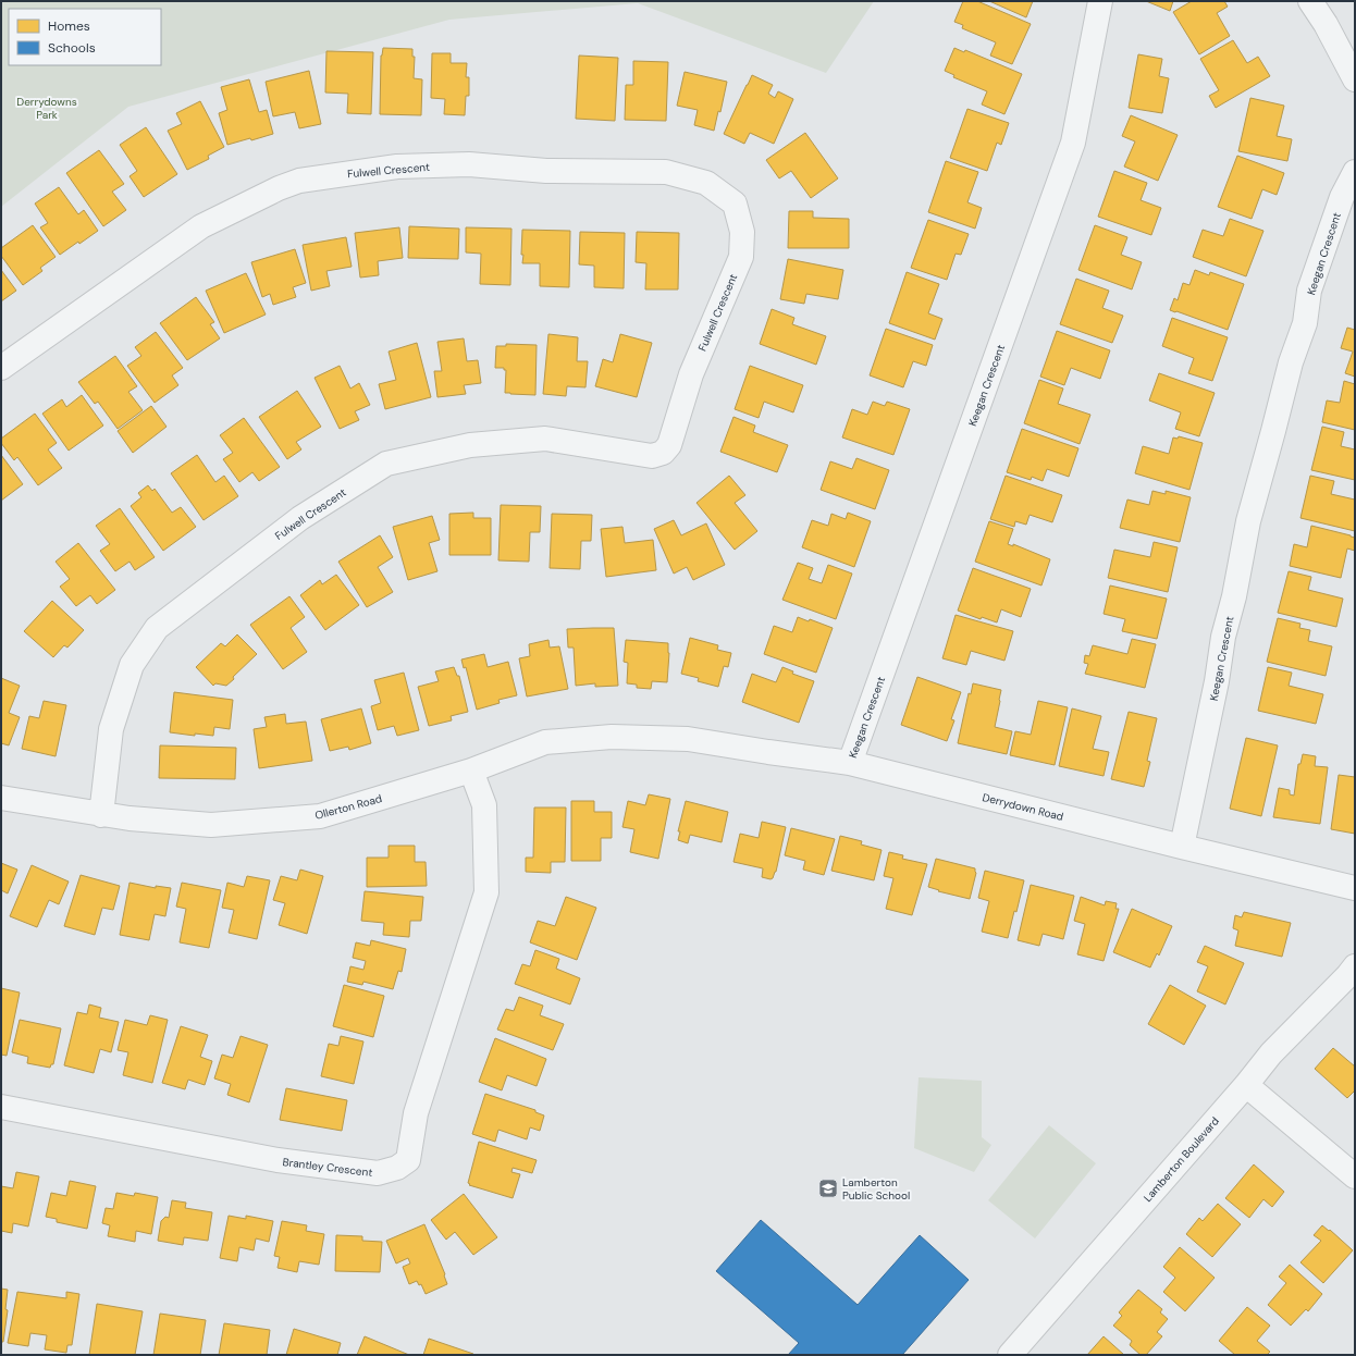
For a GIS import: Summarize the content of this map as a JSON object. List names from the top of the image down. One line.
{"streets":{"street":["Fulwell Crescent","Keegan Crescent","Ollerton Road","Derrydown Road","Lamberton Boulevard","Brantley Crescent"]},"crossings":[["Fulwell Crescent","Ollerton Road"],["Keegan Crescent","Derrydown Road"],["Ollerton Road","Derrydown Road"],["Ollerton Road","Brantley Crescent"]],"parks":["Derrydowns Park"],"places":{"school or university":["Lamberton Public School"]},"legend":["Homes","Schools"]}
